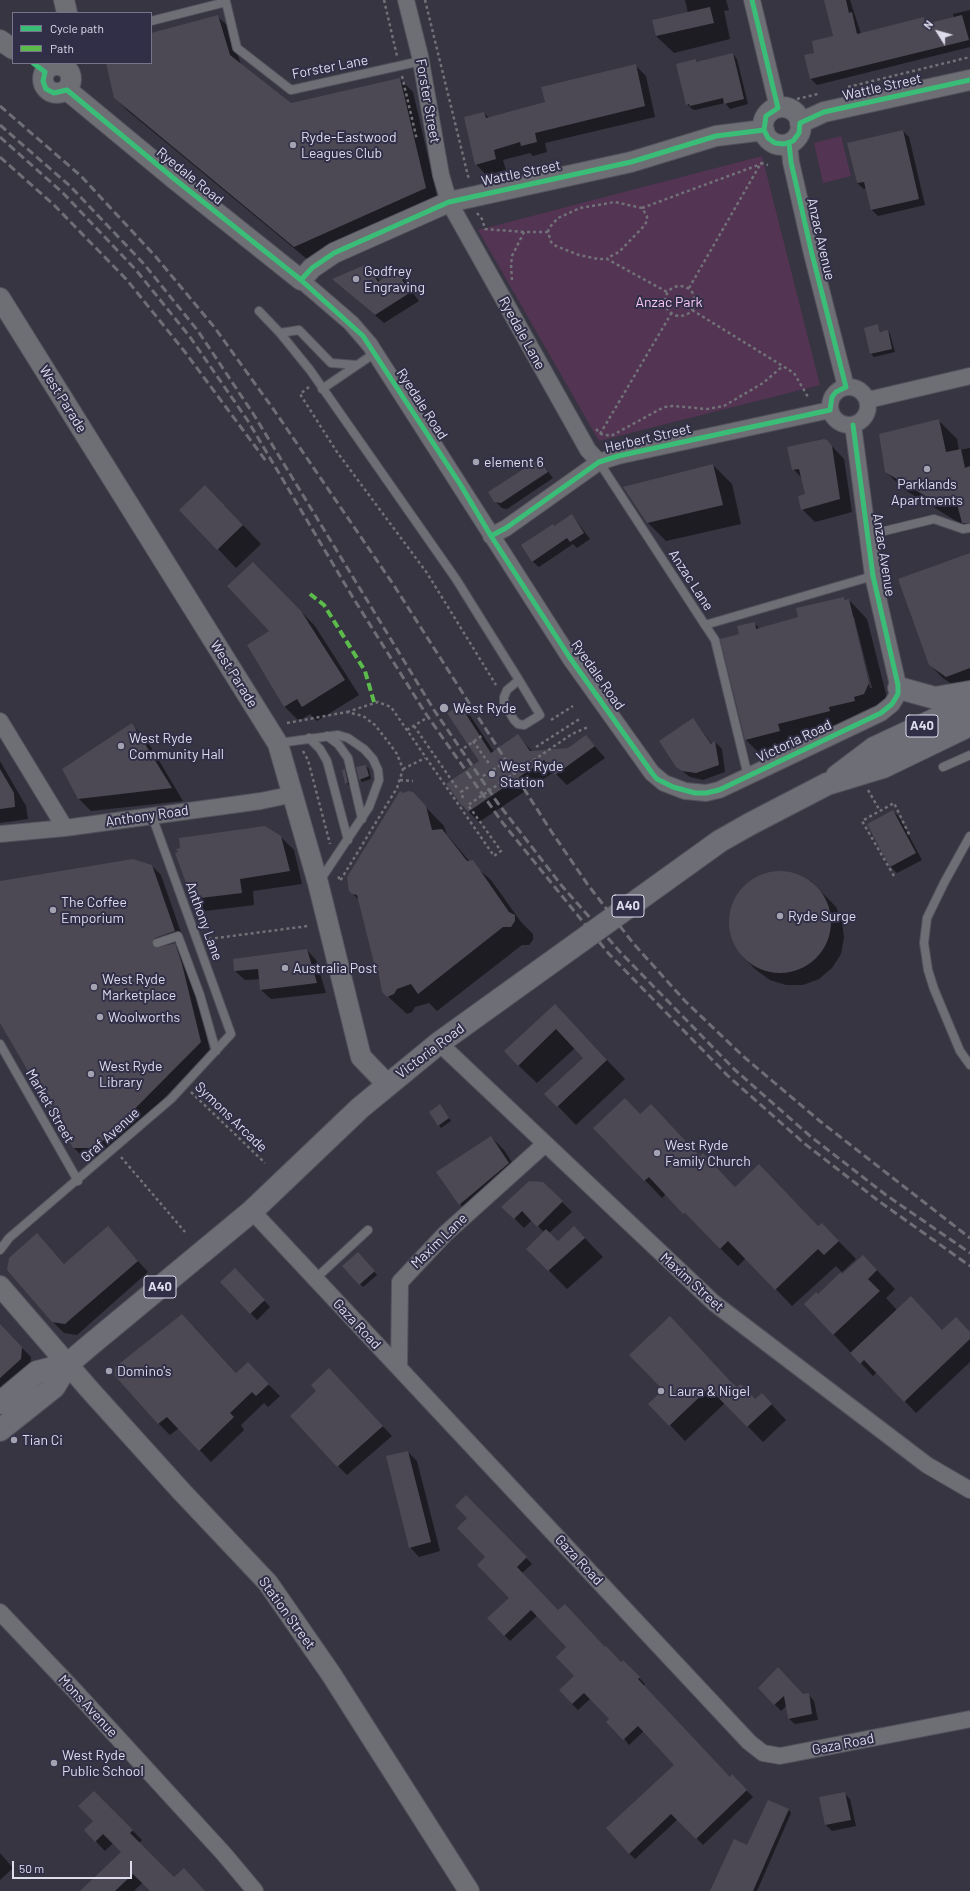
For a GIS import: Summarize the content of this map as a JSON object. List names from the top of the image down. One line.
{"streets":{"highway":["A40","Victoria Road"],"street":["Wattle Street","Forster Street","Ryedale Road","Anzac Avenue","Ryedale Lane","West Parade","Herbert Street","Anthony Road","Maxim Lane","Maxim Street","Gaza Road","Station Street","Mons Avenue"],"lane":["Forster Lane","Anzac Lane","Anthony Lane","Market Street","Graf Avenue"],"path":["Symons Arcade"]},"crossings":[["Forster Lane","Forster Street"],["Wattle Street","Forster Street"],["Wattle Street","Ryedale Road"],["Wattle Street","Anzac Avenue"],["Wattle Street","Ryedale Lane"],["Forster Street","Ryedale Lane"],["Ryedale Road","Herbert Street"],["Ryedale Road","Victoria Road"],["Anzac Avenue","Herbert Street"],["Anzac Avenue","Anzac Lane"],["Anzac Avenue","Victoria Road"],["Ryedale Lane","Herbert Street"],["Ryedale Lane","Anzac Lane"],["West Parade","Victoria Road"],["West Parade","Anthony Road"],["Herbert Street","Anzac Lane"],["Victoria Road","Maxim Street"],["Victoria Road","Gaza Road"],["Victoria Road","Station Street"],["Anthony Road","Anthony Lane"],["Anthony Lane","Graf Avenue"],["Market Street","Graf Avenue"],["Symons Arcade","Graf Avenue"],["Maxim Lane","Maxim Street"],["Maxim Lane","Gaza Road"]],"parks":["Anzac Park"],"places":["Ryde-Eastwood Leagues Club","Godfrey Engraving","element 6","Parklands Apartments","West Ryde","West Ryde Community Hall","West Ryde Station","The Coffee Emporium","Ryde Surge","Australia Post","West Ryde Marketplace","Woolworths","West Ryde Library","West Ryde Family Church","Domino's","Laura & Nigel","Tian Ci","West Ryde Public School"],"legend":["Cycle path","Path"],"scale_bar":"50 m","north":"top left"}
